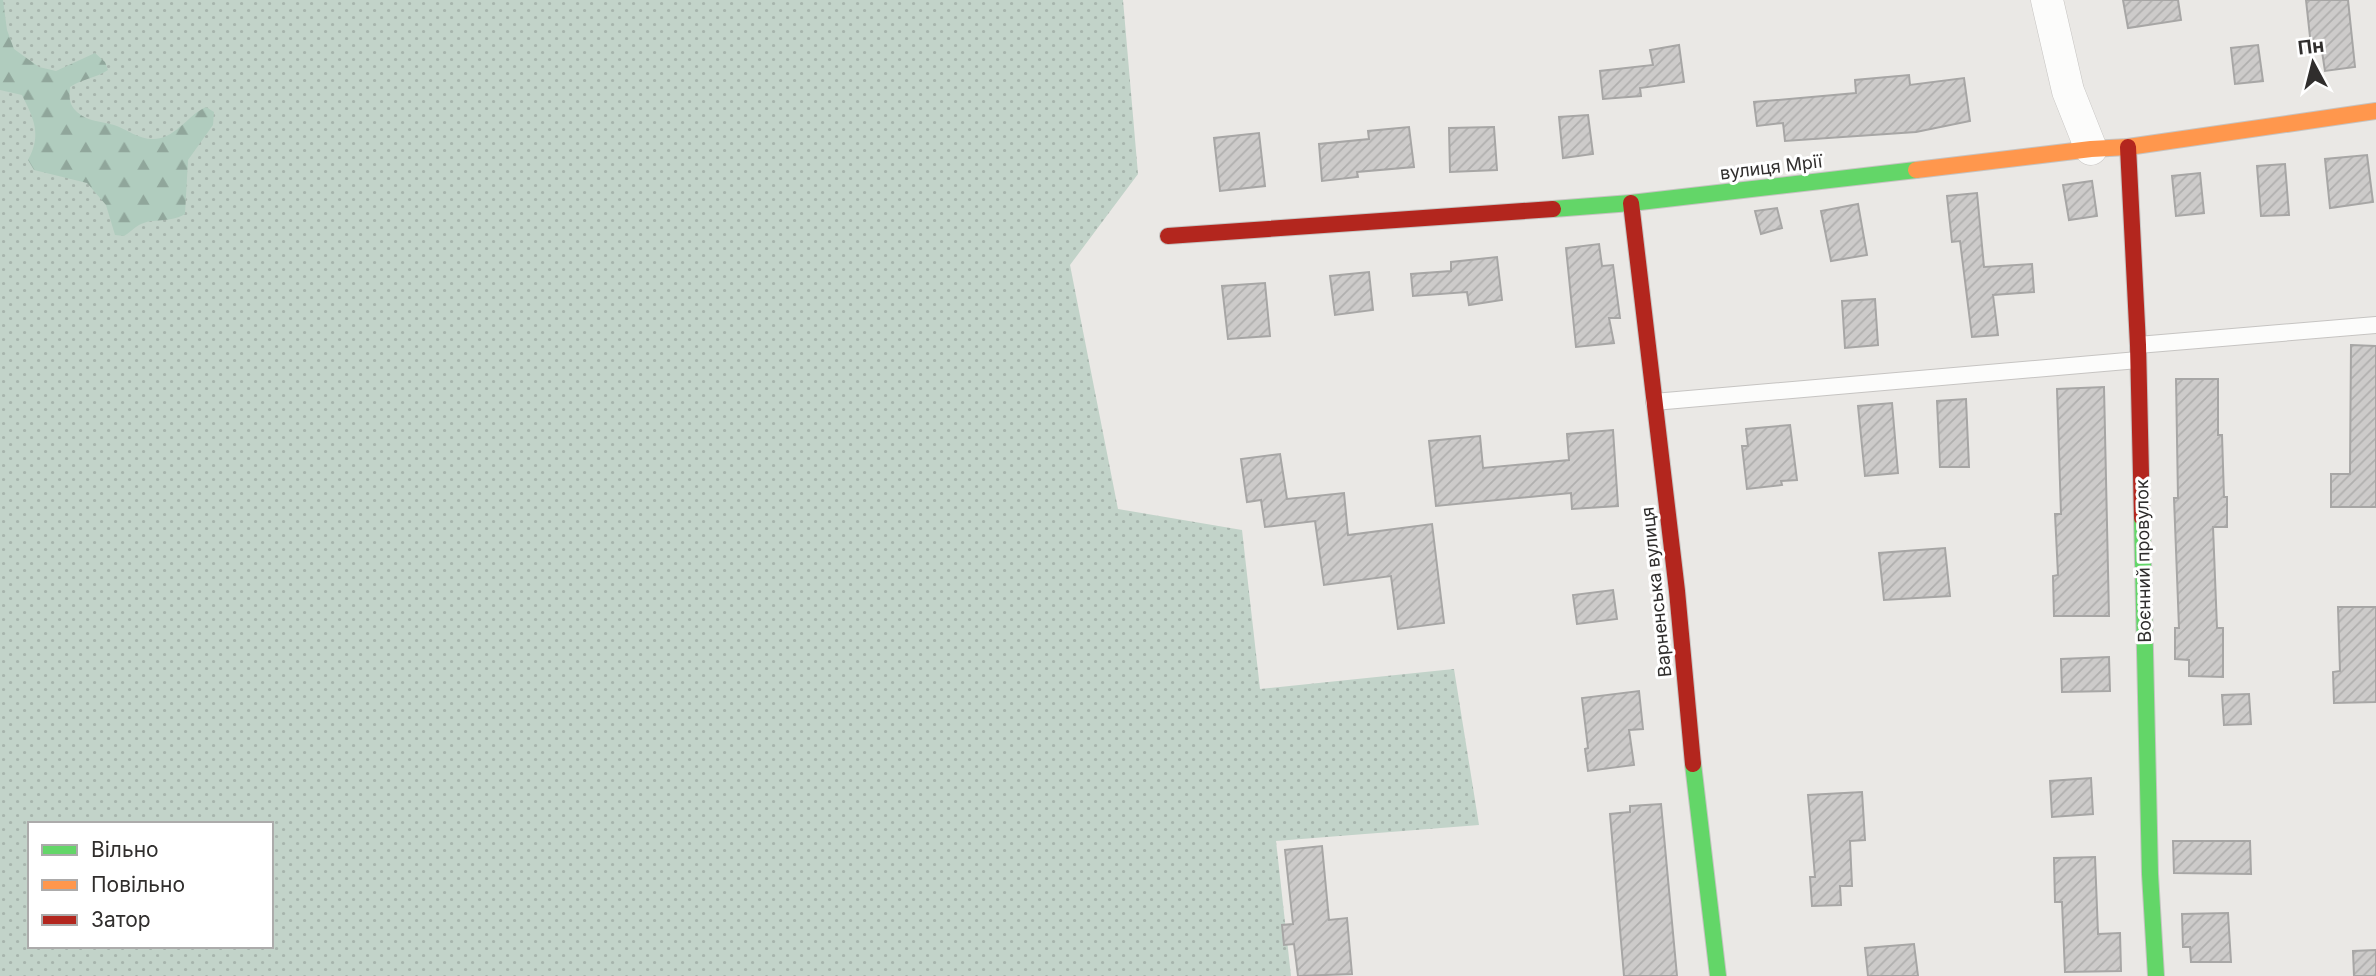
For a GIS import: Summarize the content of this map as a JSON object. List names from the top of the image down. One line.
{"streets":{"street":["вулиця Мрії","Воєнний провулок","Варненська вулиця"]},"crossings":[["вулиця Мрії","Воєнний провулок"],["вулиця Мрії","Варненська вулиця"]],"legend":["Вільно","Повільно","Затор"],"north":"top"}
